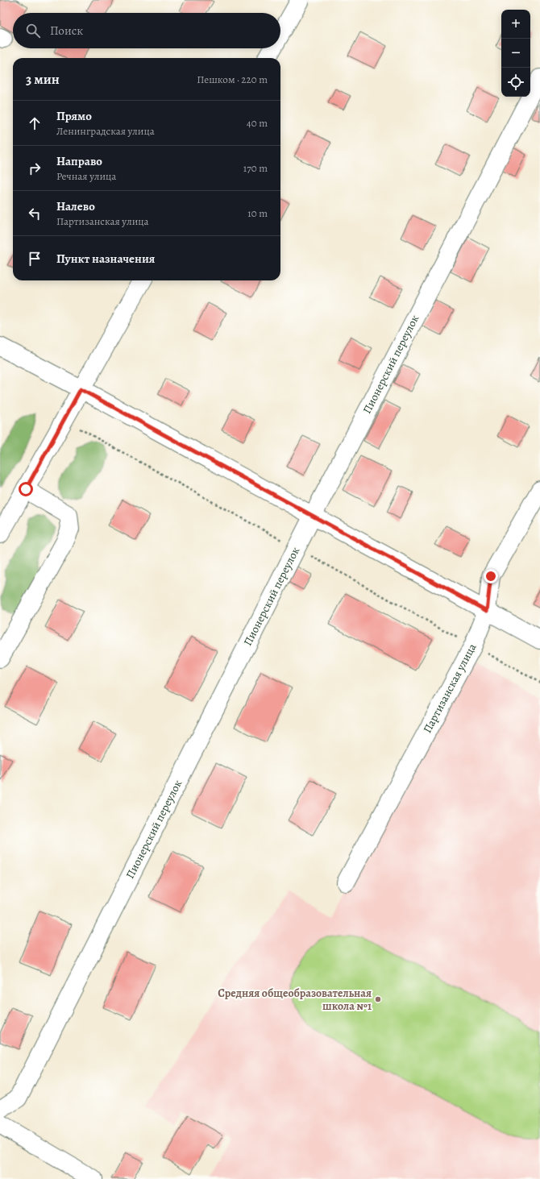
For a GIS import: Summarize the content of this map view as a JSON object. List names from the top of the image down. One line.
{"streets":{"street":["Пионерский переулок","Партизанская улица"]},"places":["Средняя общеобразовательная школа №1"],"page":{"map_buttons":["+","−"],"search":"Поиск","heading":["3 мин","Пешком · 220 m"],"list":[["Прямо","Ленинградская улица","40 m"],["Направо","Речная улица","170 m"],["Налево","Партизанская улица","10 m"],"Пункт назначения"]}}
